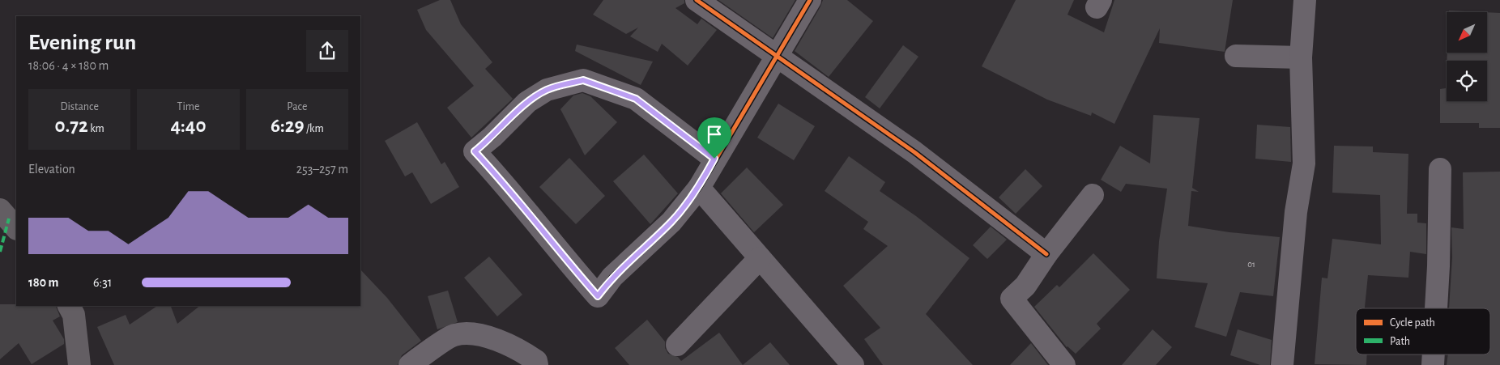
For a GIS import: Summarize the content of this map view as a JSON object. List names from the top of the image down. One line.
{"house_numbers":["01"],"legend":["Cycle path","Path"],"north":"bottom left","page":{"heading":["Evening run","18:06 · 4 × 180 m"],"stats":[["Distance","0.72 km"],["Time","4:40"],["Pace","6:29 /km"]],"chart":["Elevation","253–257 m"],"list":[{"name":"180 m","note":"6:31"}]}}
